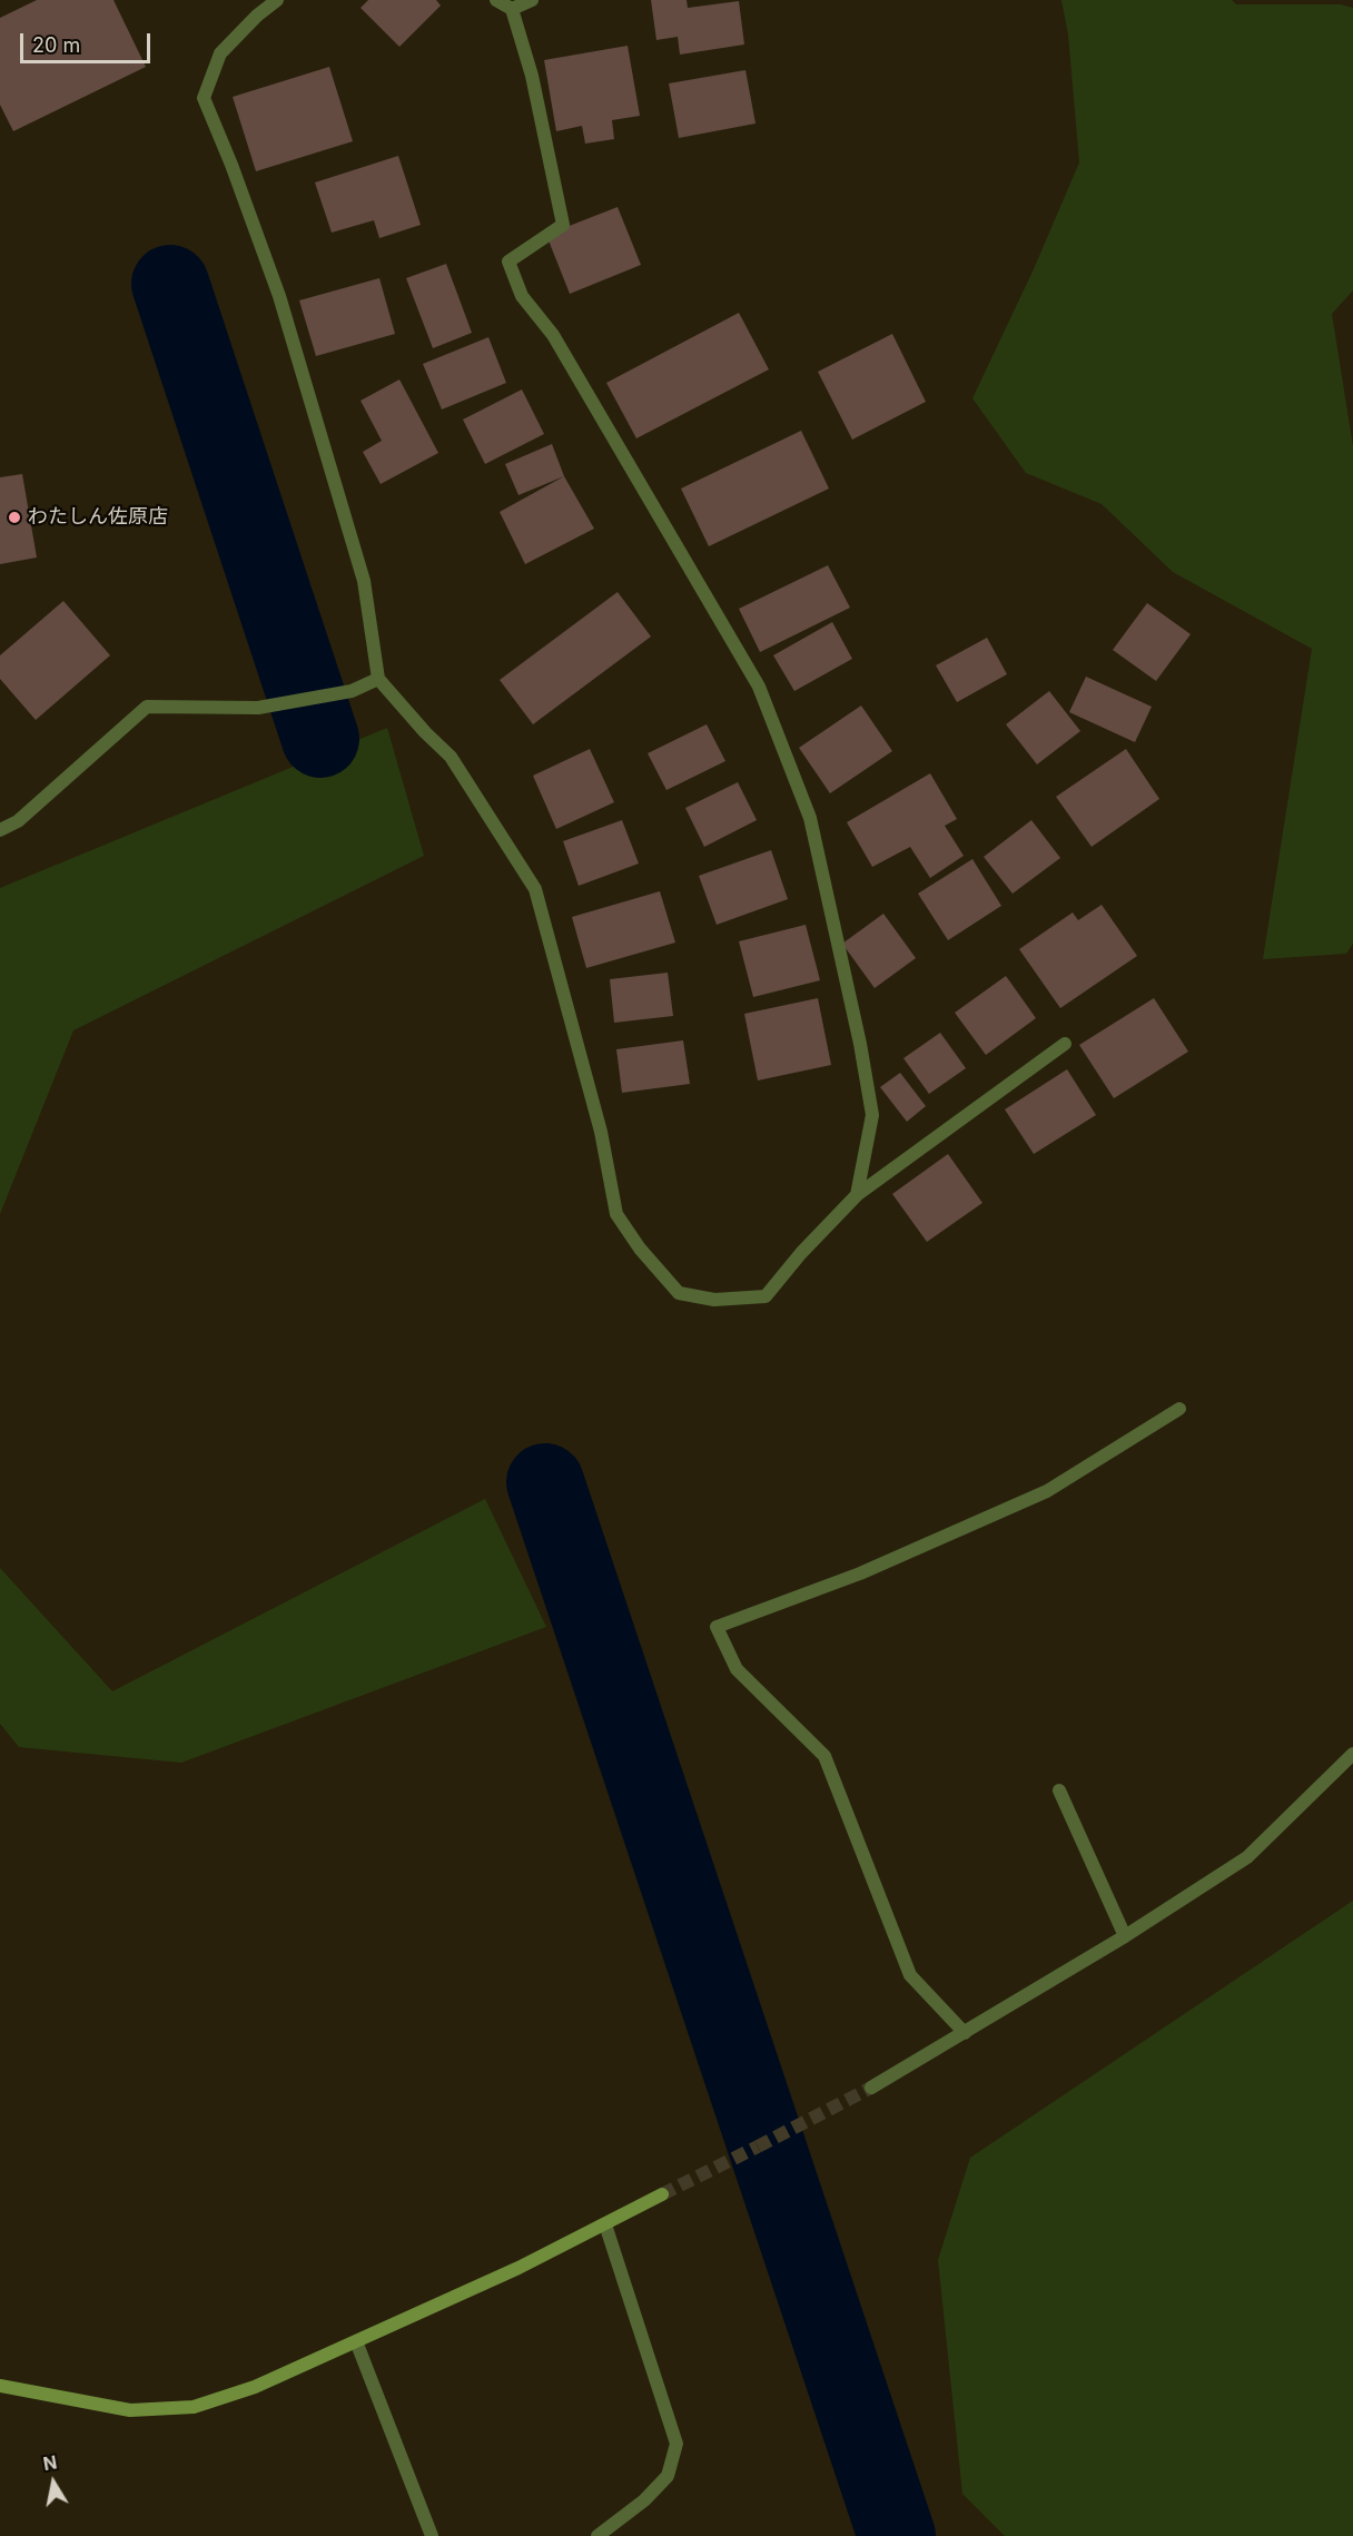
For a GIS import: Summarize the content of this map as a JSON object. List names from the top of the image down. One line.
{"places":["わたしん佐原店"],"scale_bar":"20 m","north":"top"}
